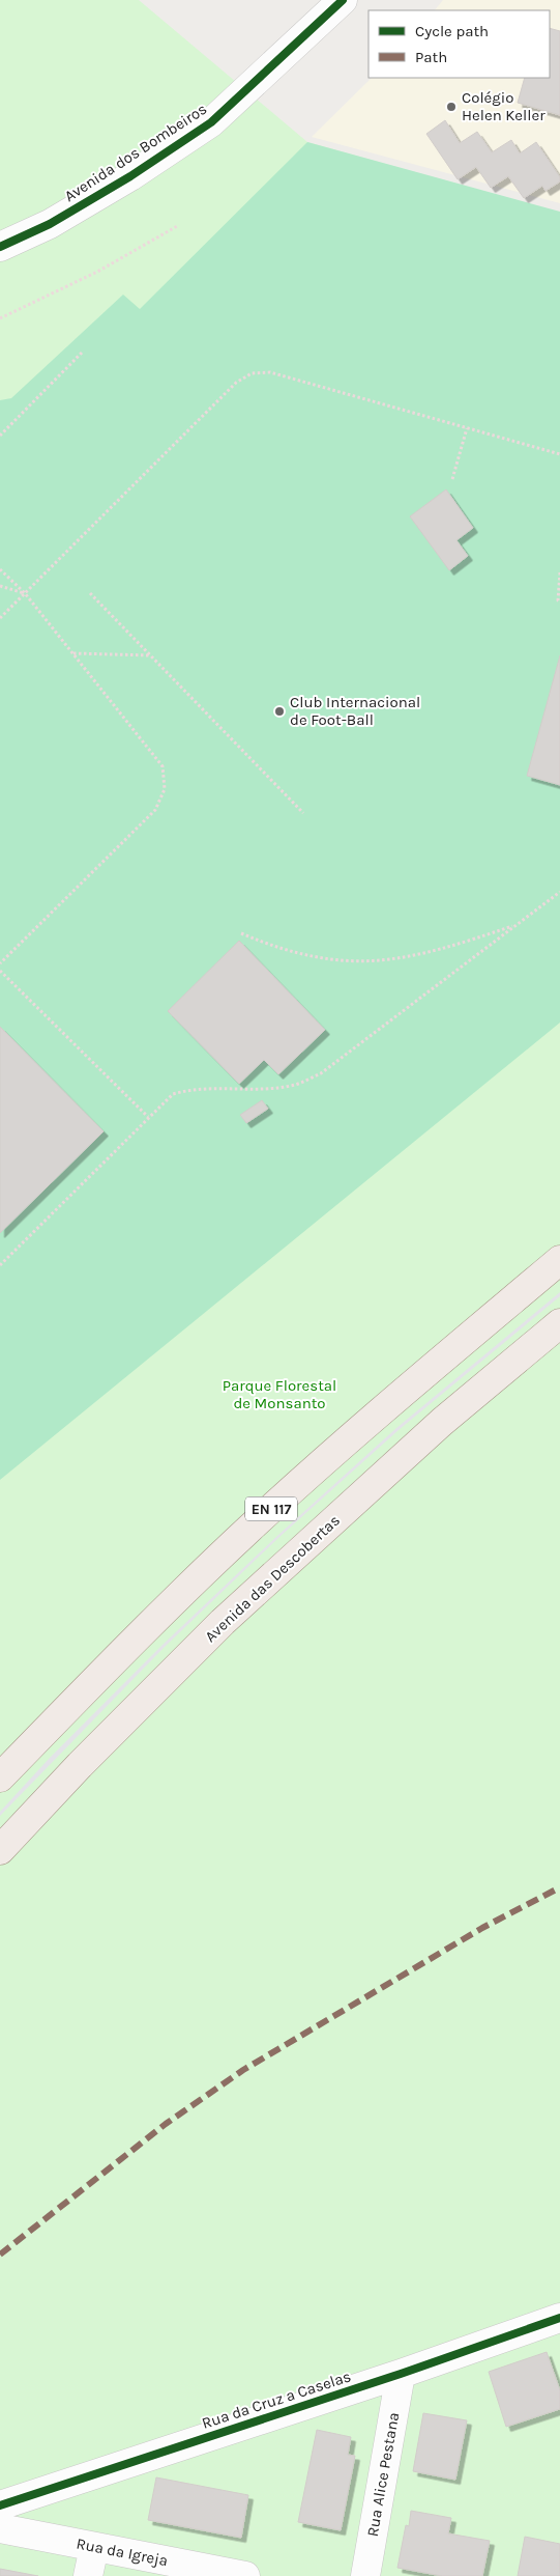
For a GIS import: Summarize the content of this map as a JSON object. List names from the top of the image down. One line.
{"streets":{"main road":["EN 117","Avenida das Descobertas"],"street":["Avenida dos Bombeiros","Rua da Cruz a Caselas","Rua Alice Pestana","Rua da Igreja"]},"crossings":[["Rua da Cruz a Caselas","Rua Alice Pestana"]],"parks":["Parque Florestal de Monsanto"],"places":["Colégio Helen Keller","Club Internacional de Foot-Ball"],"legend":["Cycle path","Path"]}
